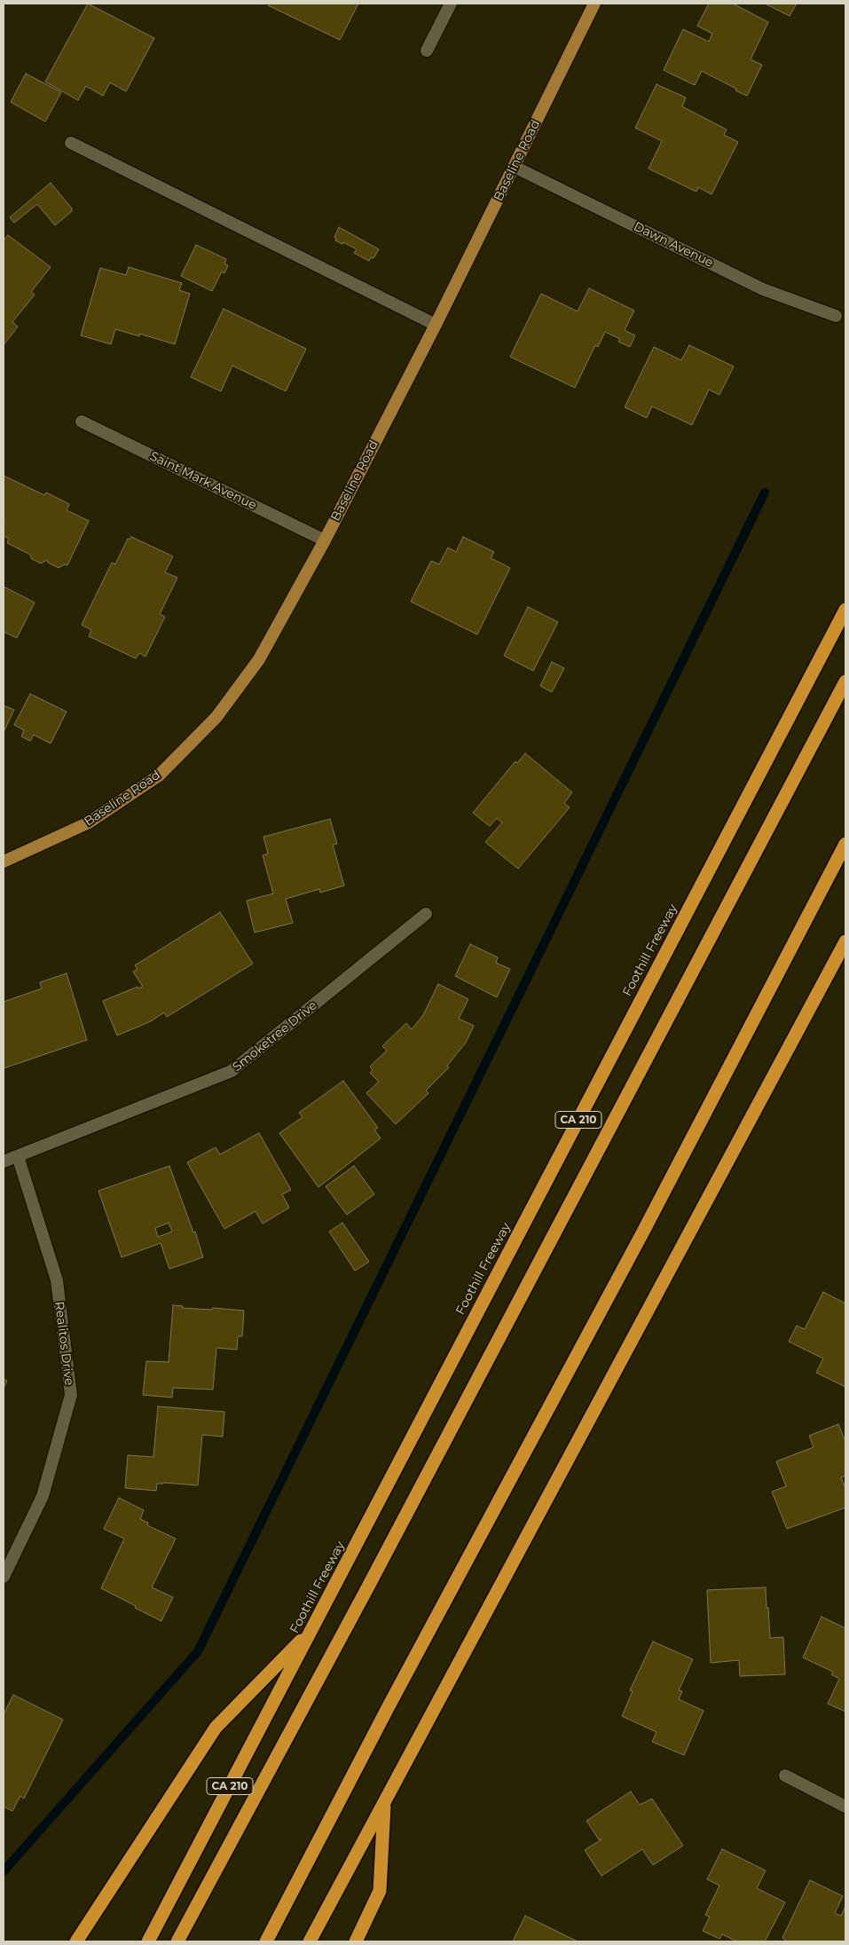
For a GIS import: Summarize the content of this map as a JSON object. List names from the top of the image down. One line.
{"streets":{"highway":["Foothill Freeway","CA 210"],"main road":["Baseline Road"],"street":["Dawn Avenue","Saint Mark Avenue","Smoketree Drive","Realitos Drive"]},"crossings":[["Baseline Road","Dawn Avenue"],["Baseline Road","Saint Mark Avenue"],["Smoketree Drive","Realitos Drive"]]}
